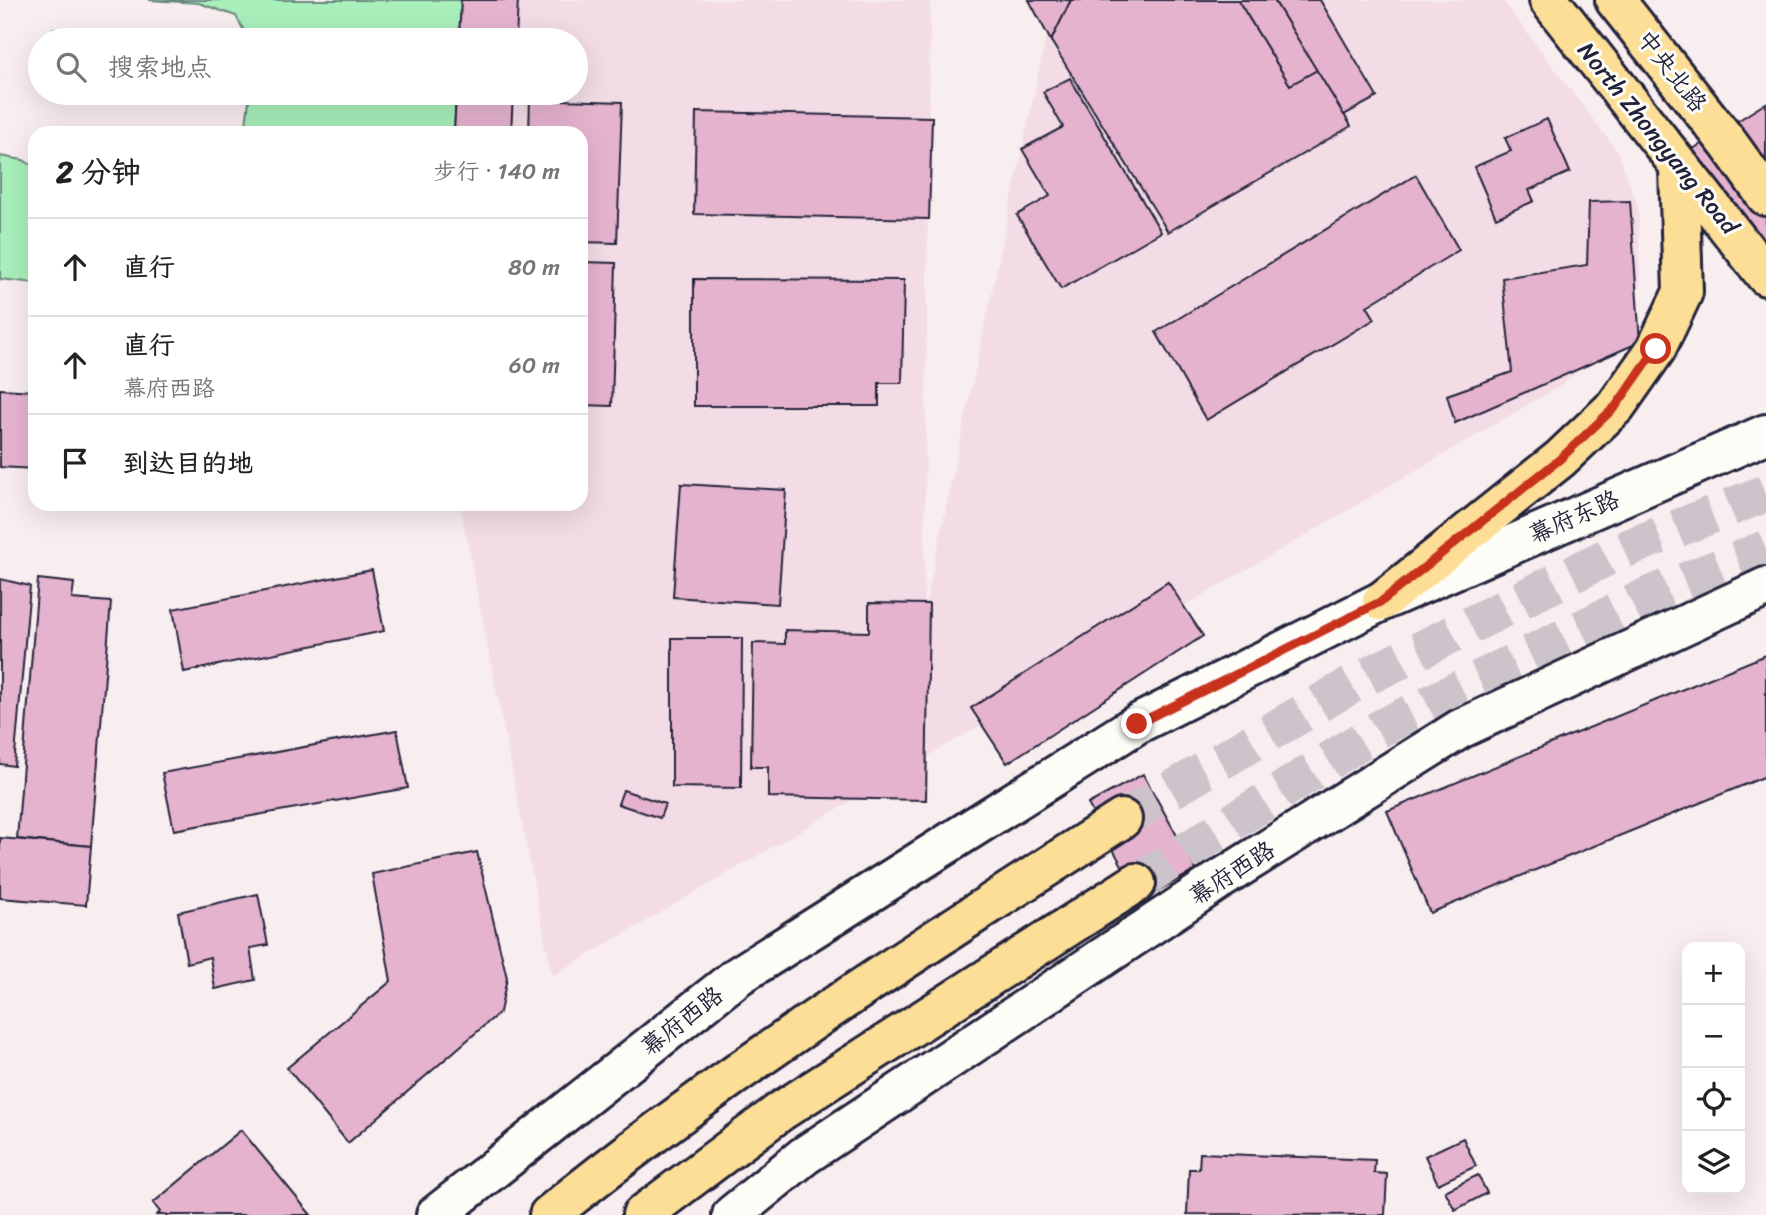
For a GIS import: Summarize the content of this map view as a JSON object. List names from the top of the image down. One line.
{"streets":{"main road":["中央北路","North Zhongyang Road","幕府东路","幕府西路"]},"crossings":[["中央北路","North Zhongyang Road"],["幕府东路","幕府西路"]],"page":{"search":"搜索地点","heading":["2 分钟","步行 · 140 m"],"list":[["直行","80 m"],["直行","幕府西路","60 m"],"到达目的地"],"map_buttons":["+","−"]}}
